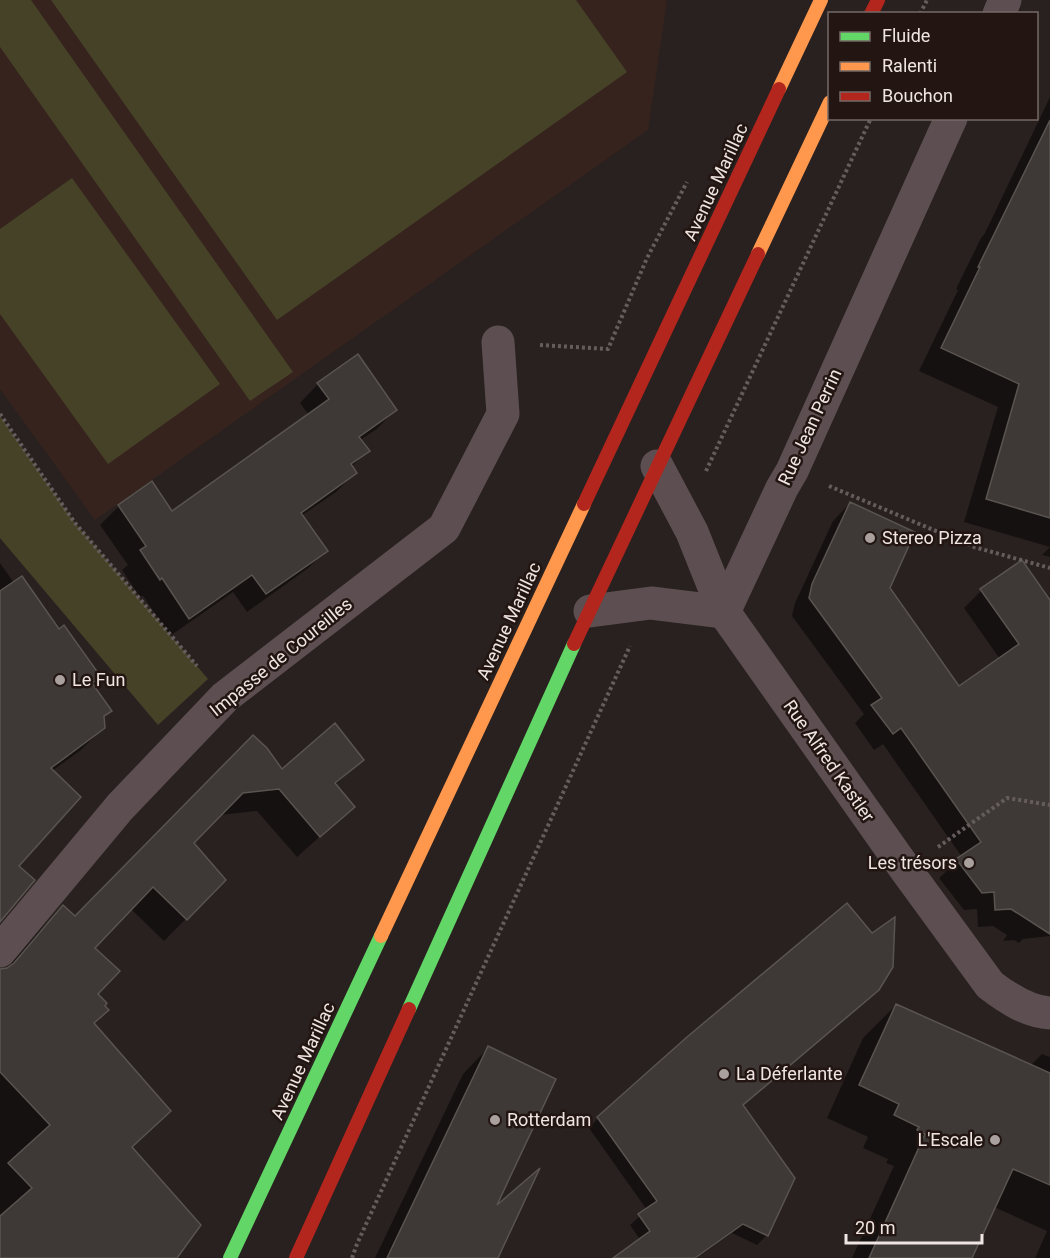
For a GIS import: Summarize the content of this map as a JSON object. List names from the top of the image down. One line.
{"streets":{"street":["Avenue Marillac","Rue Jean Perrin","Impasse de Coureilles","Rue Alfred Kastler"]},"crossings":[["Rue Jean Perrin","Rue Alfred Kastler"]],"places":["Stereo Pizza","Le Fun","Les trésors","La Déferlante","Rotterdam","L'Escale"],"legend":["Fluide","Ralenti","Bouchon"],"scale_bar":"20 m"}
